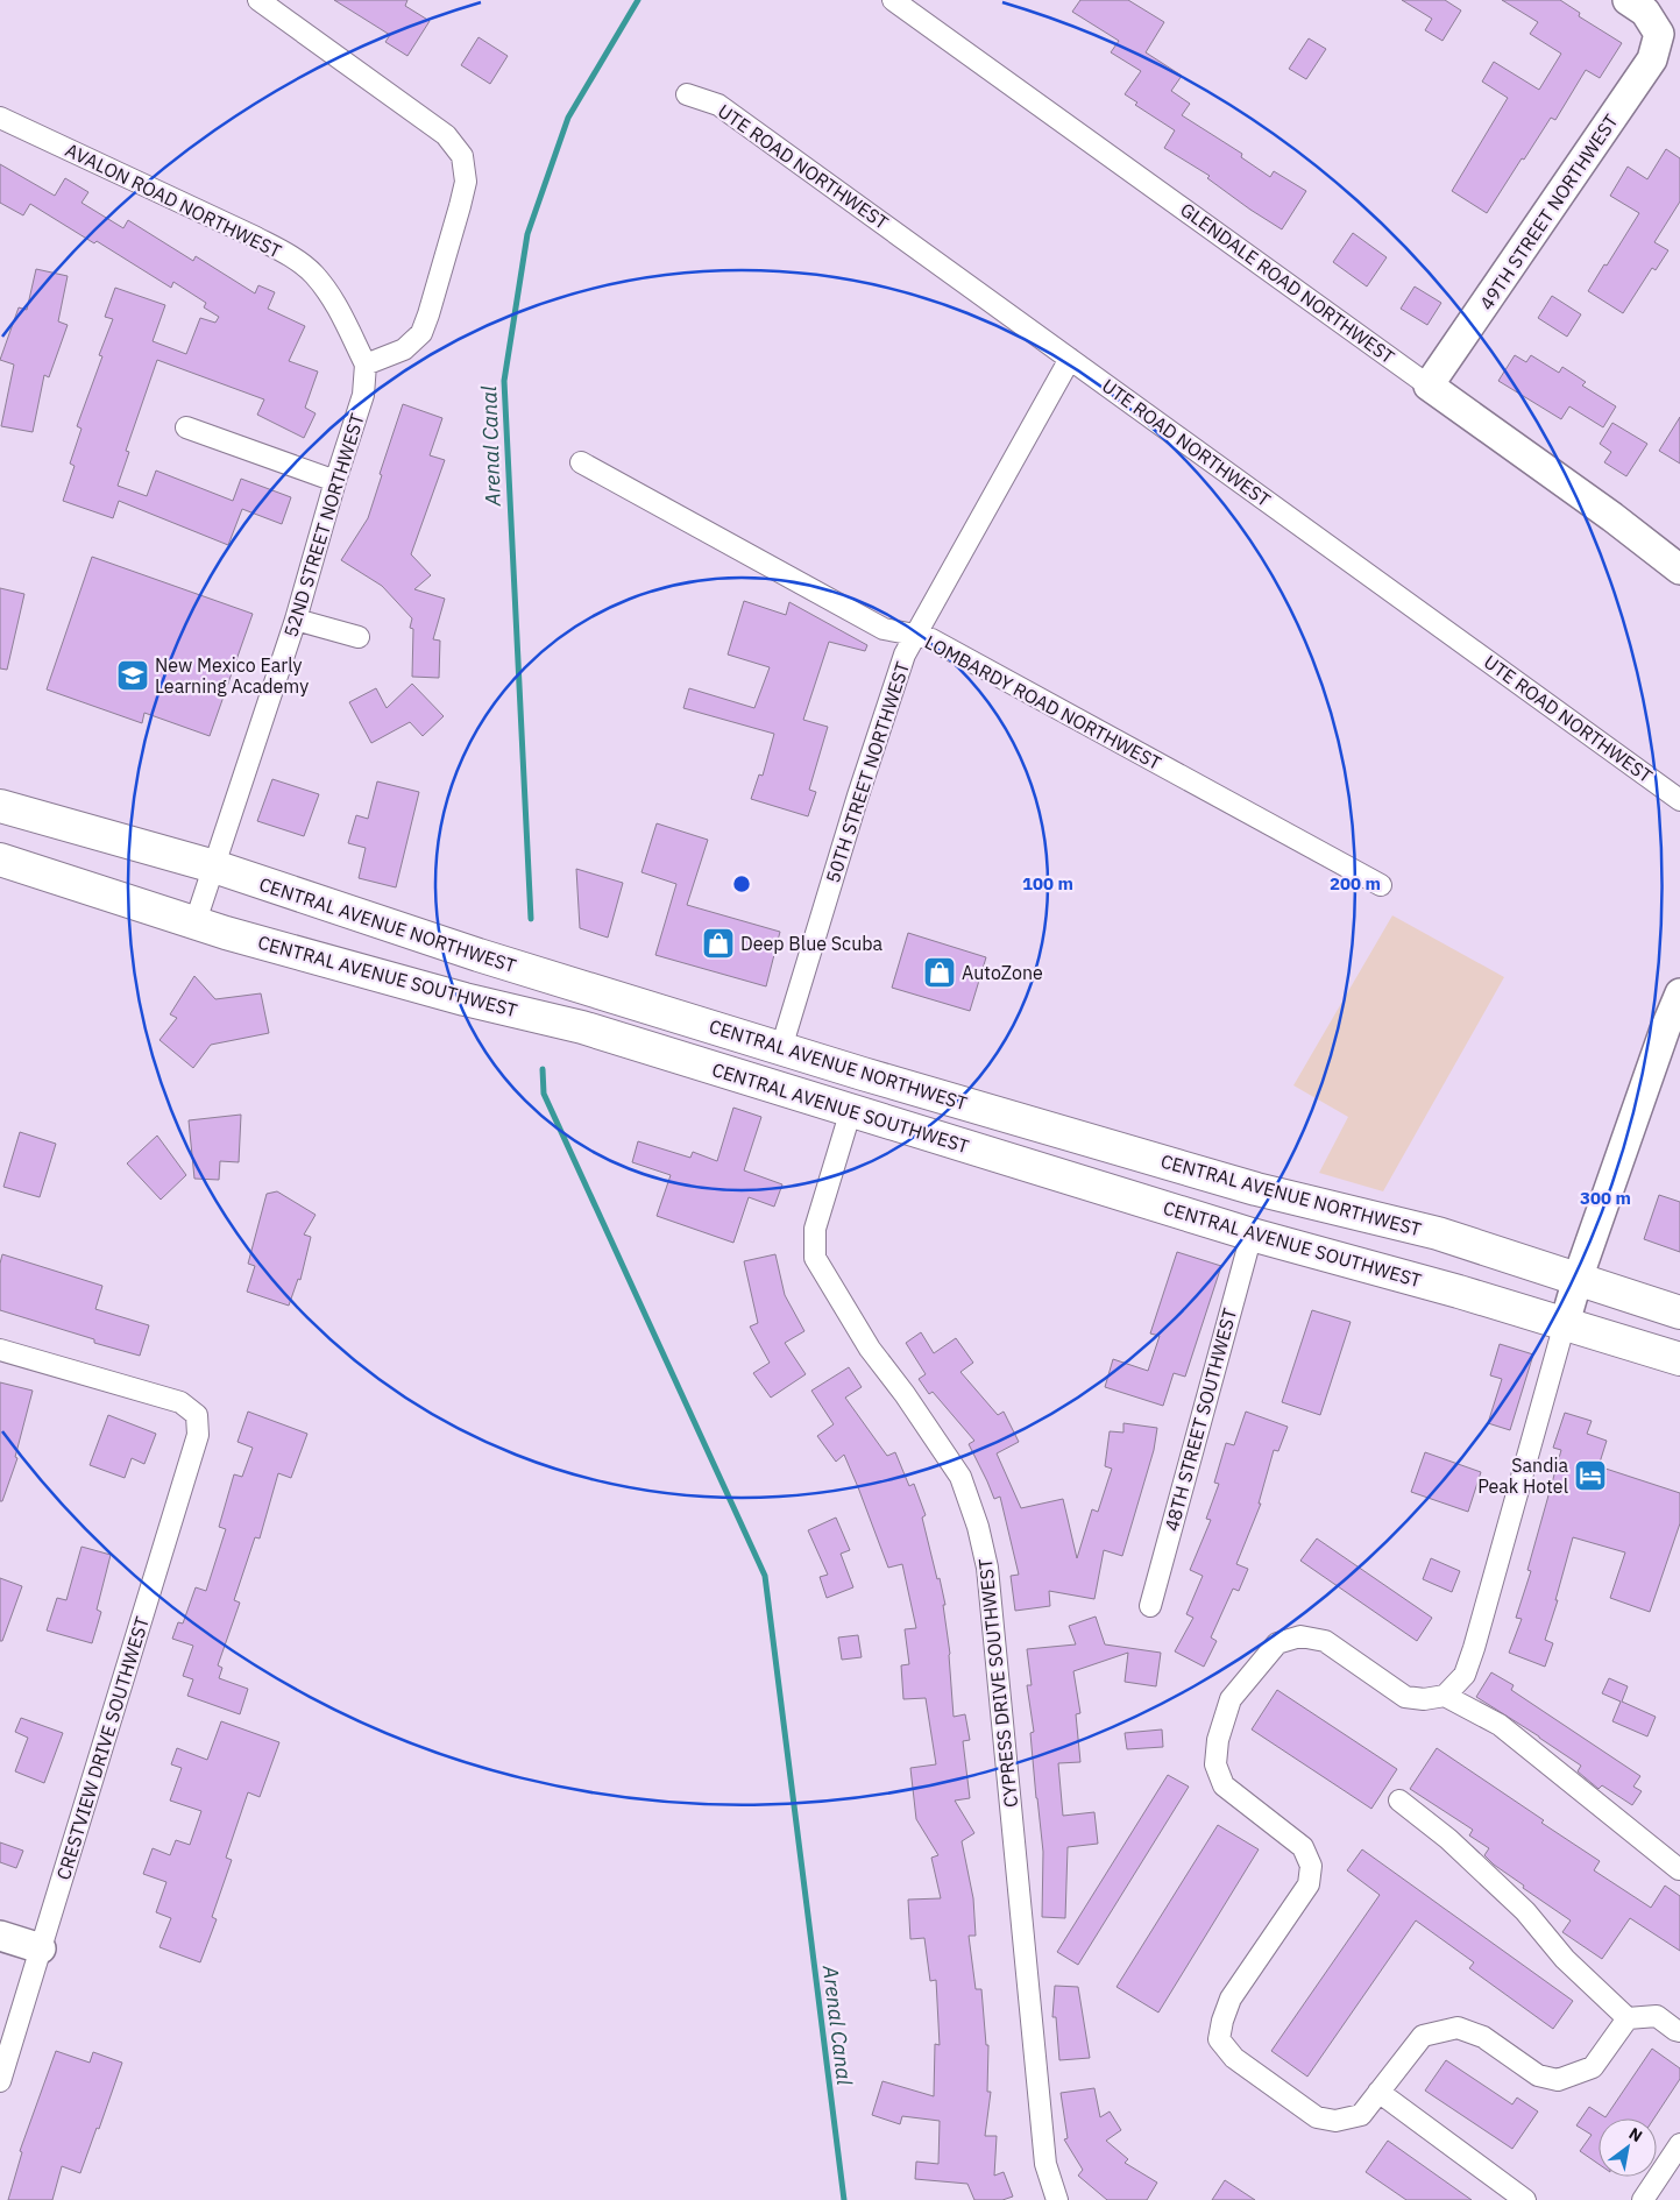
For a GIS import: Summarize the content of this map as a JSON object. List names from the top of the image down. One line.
{"streets":{"main road":["CENTRAL AVENUE NORTHWEST","CENTRAL AVENUE SOUTHWEST"],"street":["UTE ROAD NORTHWEST","AVALON ROAD NORTHWEST","49TH STREET NORTHWEST","GLENDALE ROAD NORTHWEST","52ND STREET NORTHWEST","LOMBARDY ROAD NORTHWEST","50TH STREET NORTHWEST","48TH STREET SOUTHWEST","CYPRESS DRIVE SOUTHWEST","CRESTVIEW DRIVE SOUTHWEST"]},"crossings":[["UTE ROAD NORTHWEST","50TH STREET NORTHWEST"],["AVALON ROAD NORTHWEST","52ND STREET NORTHWEST"],["49TH STREET NORTHWEST","GLENDALE ROAD NORTHWEST"],["52ND STREET NORTHWEST","CENTRAL AVENUE NORTHWEST"],["52ND STREET NORTHWEST","CENTRAL AVENUE SOUTHWEST"],["LOMBARDY ROAD NORTHWEST","50TH STREET NORTHWEST"],["50TH STREET NORTHWEST","CENTRAL AVENUE NORTHWEST"],["CENTRAL AVENUE SOUTHWEST","48TH STREET SOUTHWEST"],["CENTRAL AVENUE SOUTHWEST","CYPRESS DRIVE SOUTHWEST"]],"water":["Arenal Canal"],"places":{"school or university":["New Mexico Early Learning Academy"],"shop":["Deep Blue Scuba","AutoZone"],"hotel":["Sandia Peak Hotel"]},"north":"top right","rings":["100 m","200 m","300 m"]}
